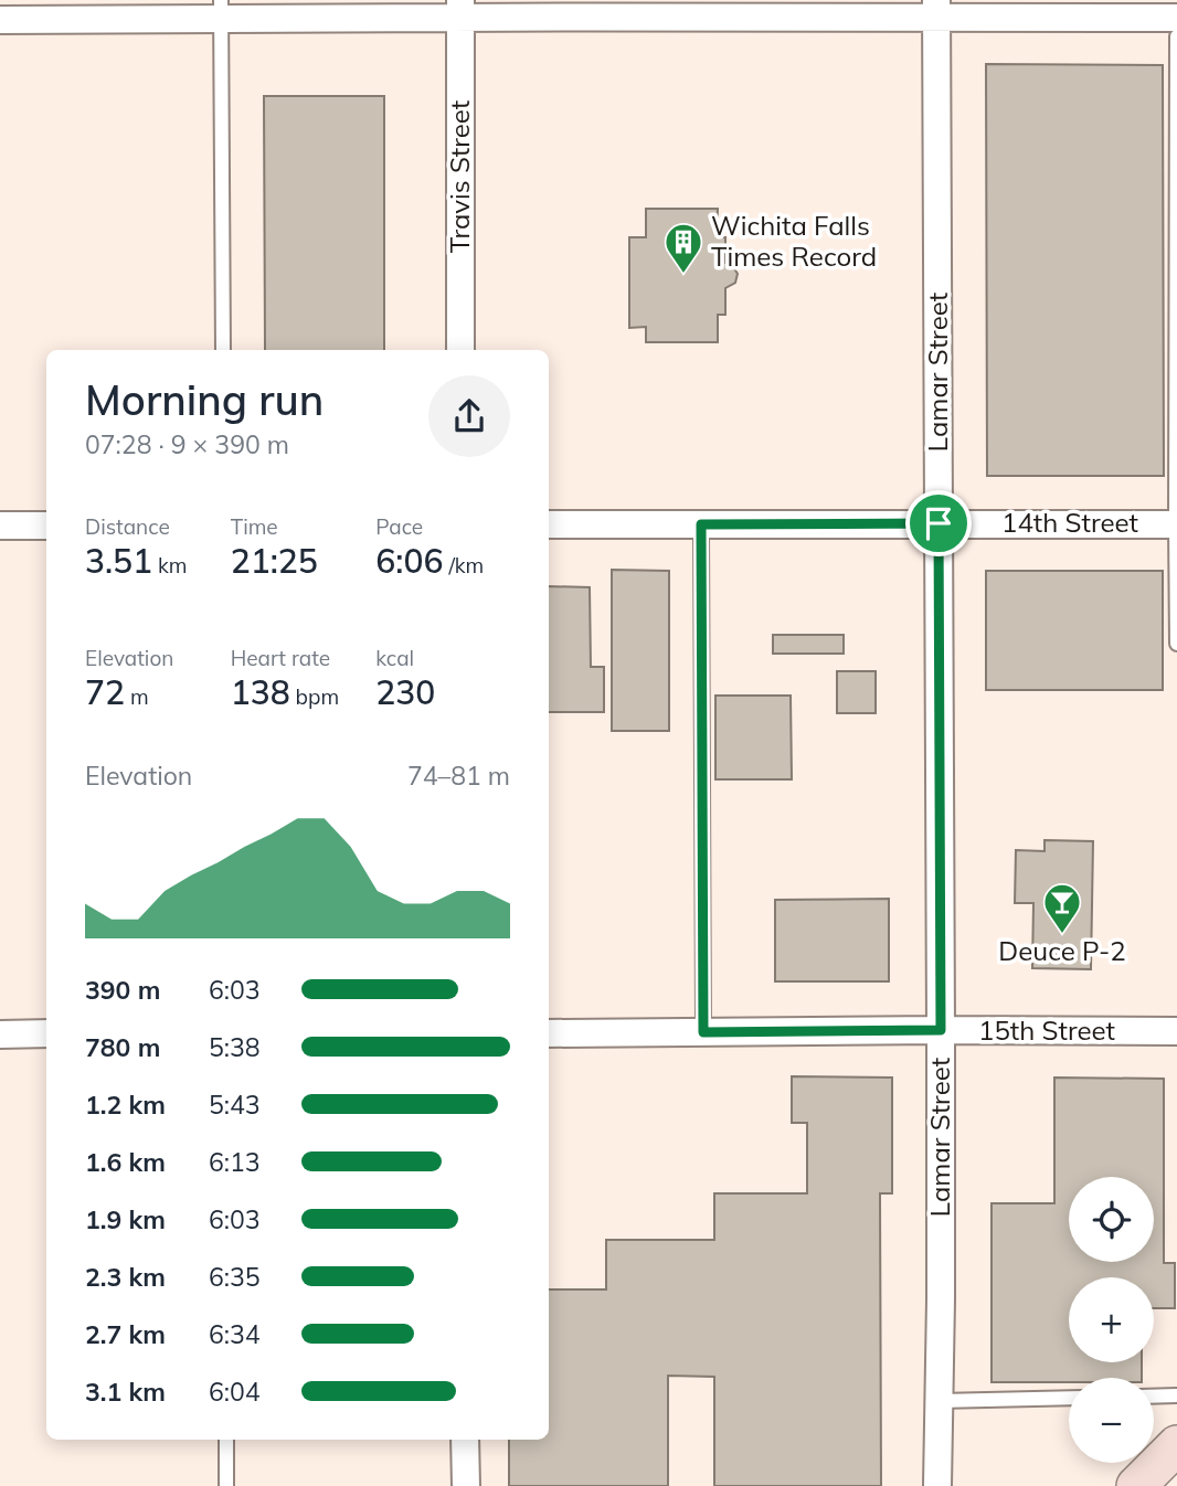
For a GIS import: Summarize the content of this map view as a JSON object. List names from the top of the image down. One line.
{"streets":{"street":["Travis Street","Lamar Street","14th Street","15th Street"]},"crossings":[["Lamar Street","14th Street"],["Lamar Street","15th Street"]],"places":{"building":["Wichita Falls Times Record"],"bar":["Deuce P-2"]},"page":{"heading":["Morning run","07:28 · 9 × 390 m"],"stats":[["Distance","3.51 km"],["Time","21:25"],["Pace","6:06 /km"],["Elevation","72 m"],["Heart rate","138 bpm"],["kcal","230"]],"chart":["Elevation","74–81 m"],"list":[{"name":"390 m","note":"6:03"},{"name":"780 m","note":"5:38"},{"name":"1.2 km","note":"5:43"},{"name":"1.6 km","note":"6:13"},{"name":"1.9 km","note":"6:03"},{"name":"2.3 km","note":"6:35"},{"name":"2.7 km","note":"6:34"},{"name":"3.1 km","note":"6:04"}],"map_buttons":["+","−"]}}
